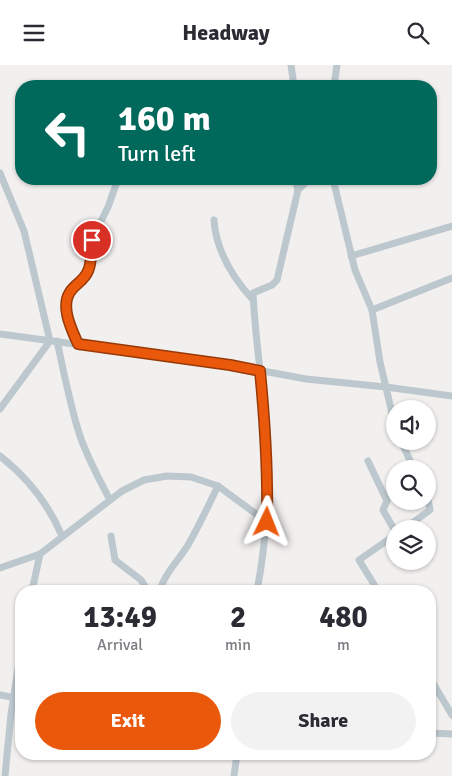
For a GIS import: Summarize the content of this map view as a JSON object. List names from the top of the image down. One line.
{"page":{"header":"Headway","turn":["160 m","Turn left"],"eta":["13:49","Arrival","2","min","480","m"],"buttons":["Exit","Share"]}}
